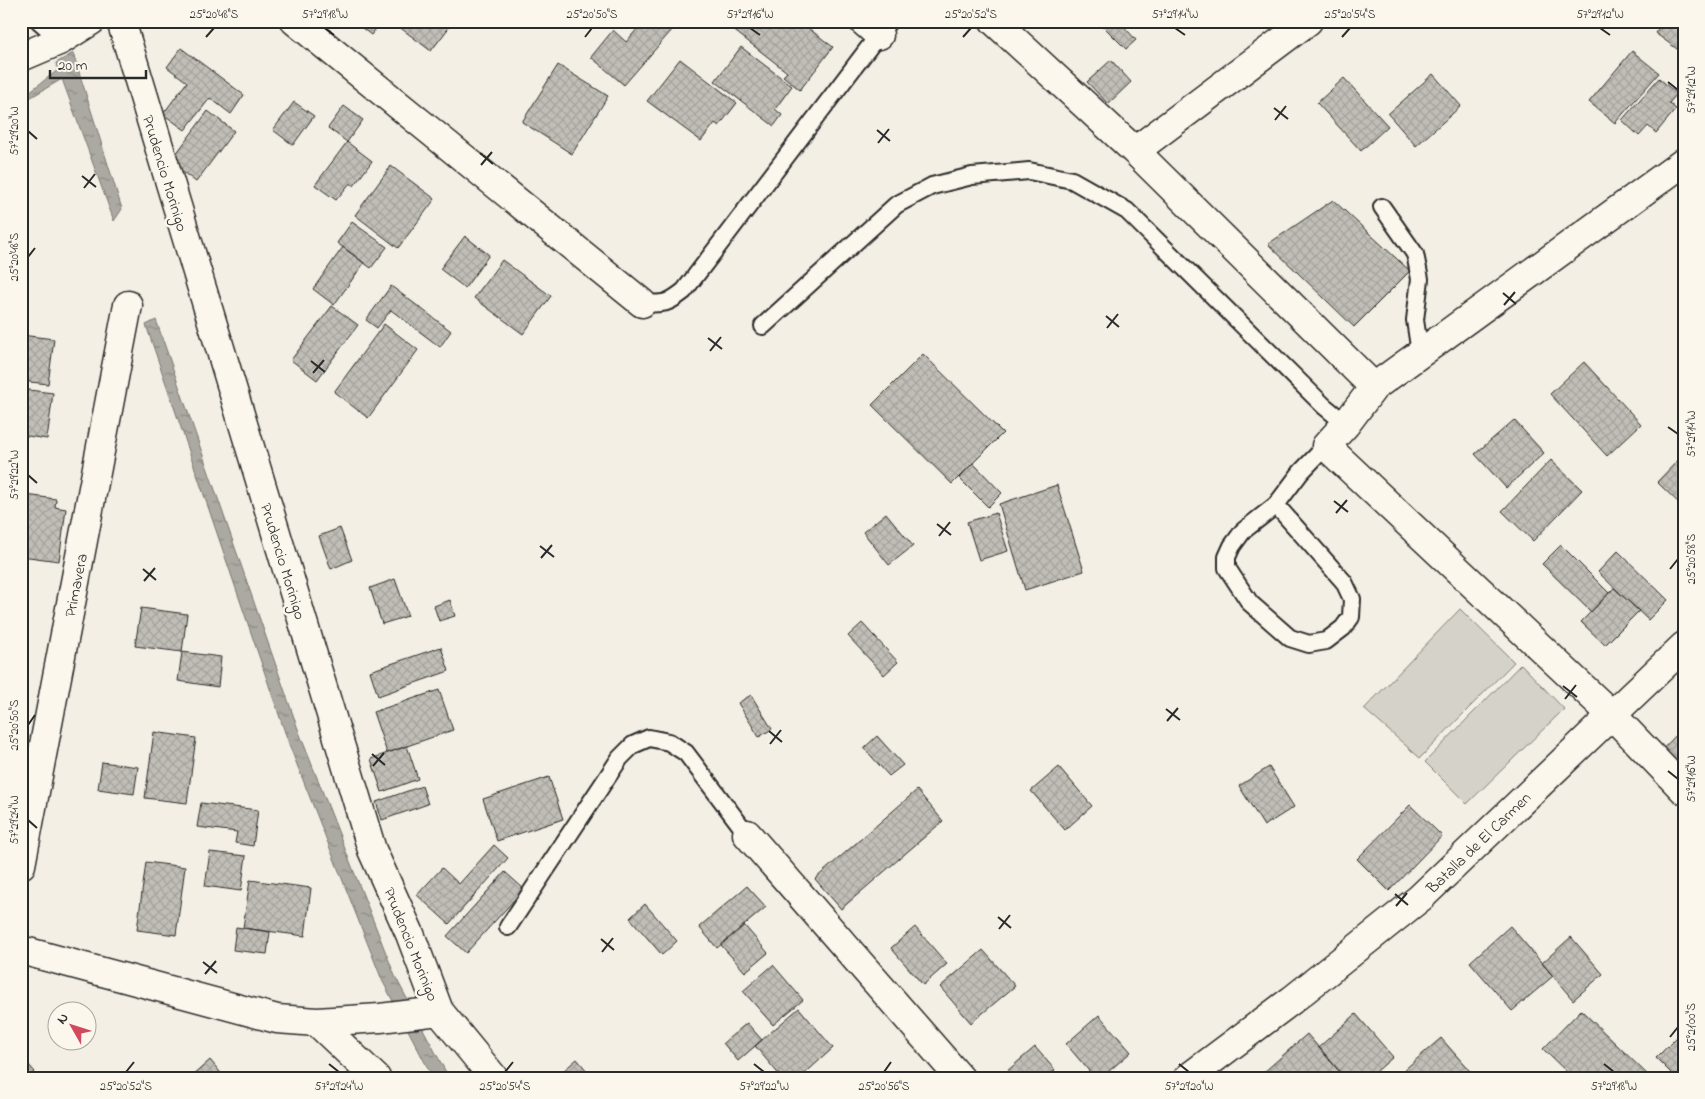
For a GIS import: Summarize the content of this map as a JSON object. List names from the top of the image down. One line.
{"streets":{"street":["Prudencio Morinigo","Primavera","Batalla de El Carmen"]},"scale_bar":"20 m","north":"top left","coordinates":["25°20'48\"S","57°29'18\"W","25°20'50\"S","57°29'16\"W","25°20'52\"S","57°29'14\"W","25°20'54\"S","57°29'12\"W","57°29'20\"W","57°29'22\"W","25°20'58\"S","57°29'24\"W","25°21'00\"S","25°20'56\"S"]}
